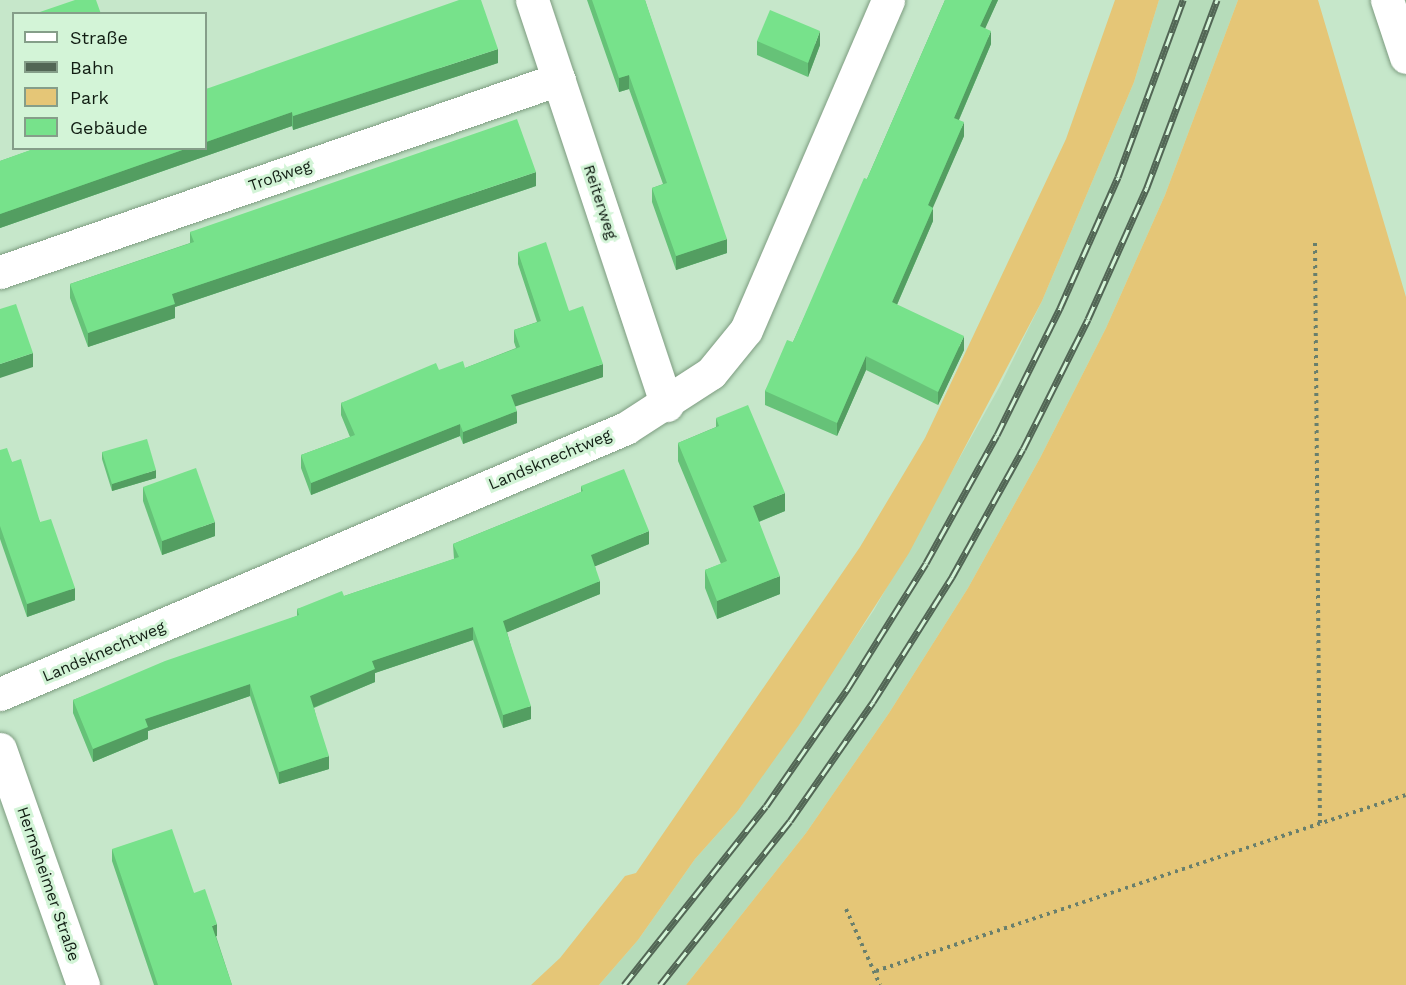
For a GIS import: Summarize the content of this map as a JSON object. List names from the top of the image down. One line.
{"streets":{"street":["Troßweg","Reiterweg","Landsknechtweg","Hermsheimer Straße"]},"crossings":[["Troßweg","Reiterweg"],["Reiterweg","Landsknechtweg"]],"legend":["Straße","Bahn","Park","Gebäude"]}
